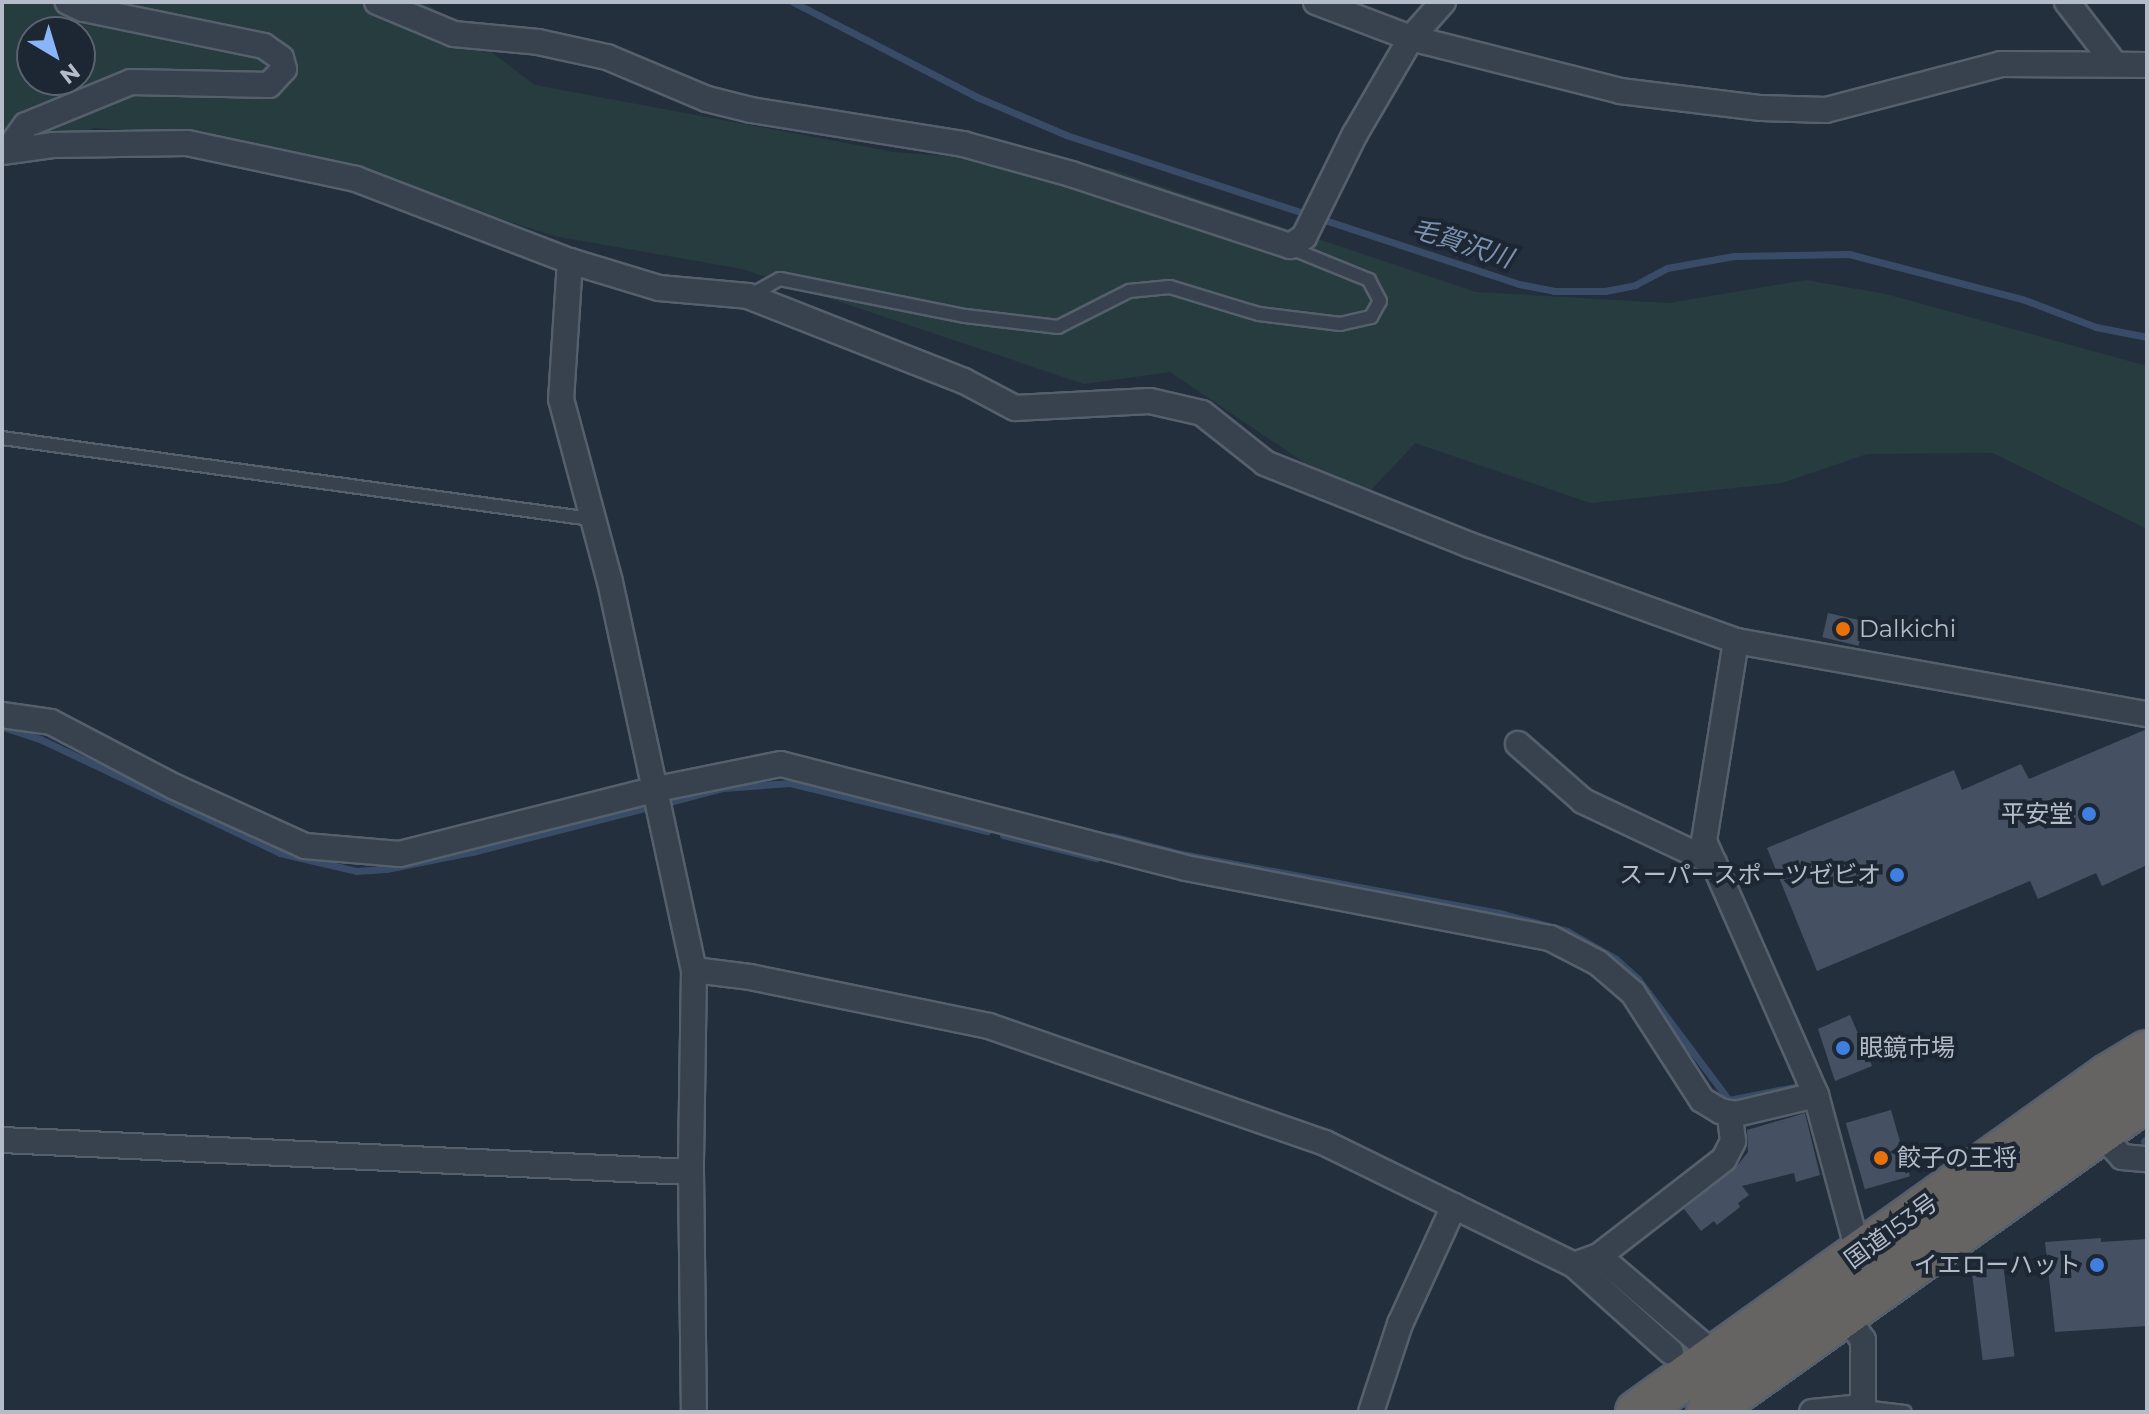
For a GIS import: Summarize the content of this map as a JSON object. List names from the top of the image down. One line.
{"streets":{"highway":["国道153号"]},"water":["毛賀沢川"],"places":["Dalkichi","平安堂","スーパースポーツゼビオ","眼鏡市場","餃子の王将","イエローハット"],"north":"bottom right"}
